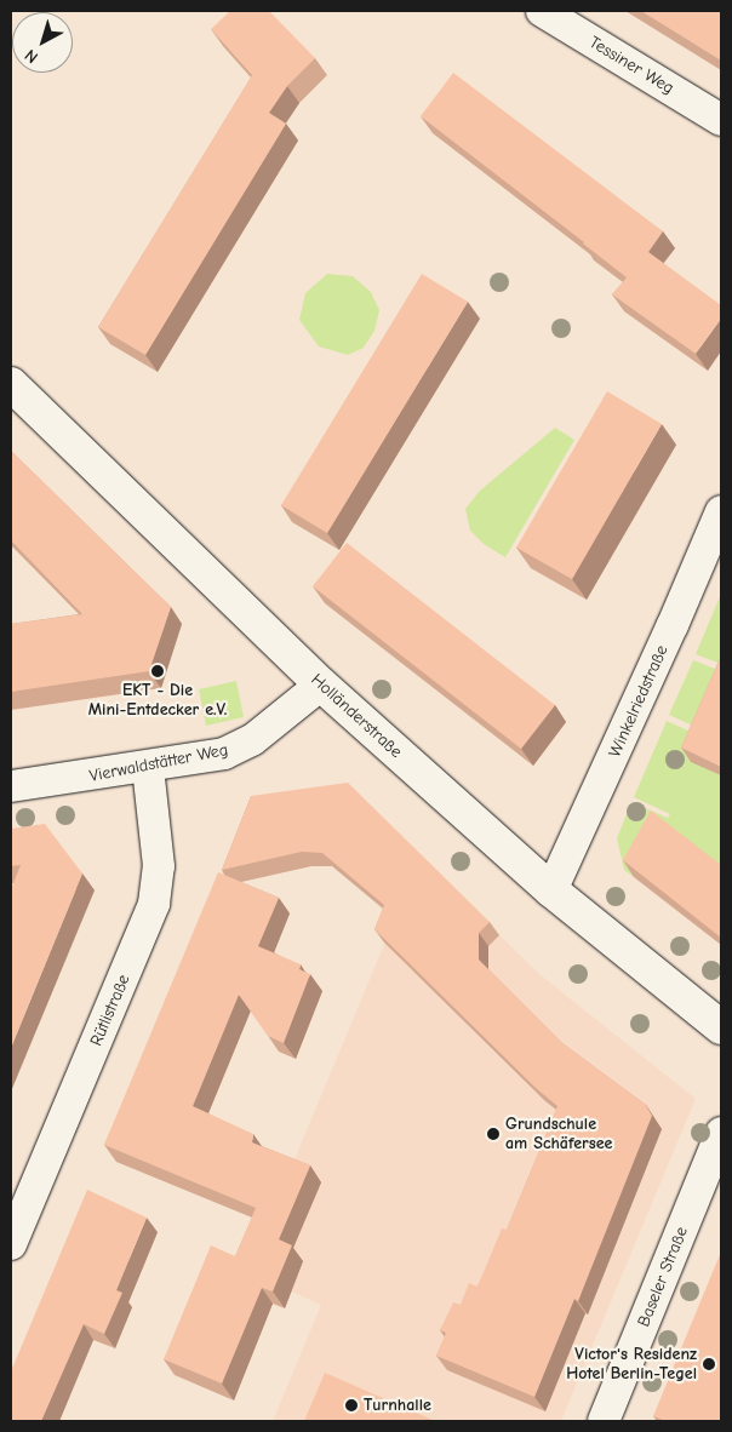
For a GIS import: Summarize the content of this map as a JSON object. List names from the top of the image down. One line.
{"streets":{"street":["Tessiner Weg","Winkelriedstraße","Holländerstraße","Vierwaldstätter Weg","Rütlistraße","Baseler Straße"]},"crossings":[["Winkelriedstraße","Holländerstraße"],["Holländerstraße","Vierwaldstätter Weg"],["Vierwaldstätter Weg","Rütlistraße"]],"places":["EKT - Die Mini-Entdecker e.V.","Grundschule am Schäfersee","Victor's Residenz Hotel Berlin-Tegel","Turnhalle"],"north":"bottom left"}
